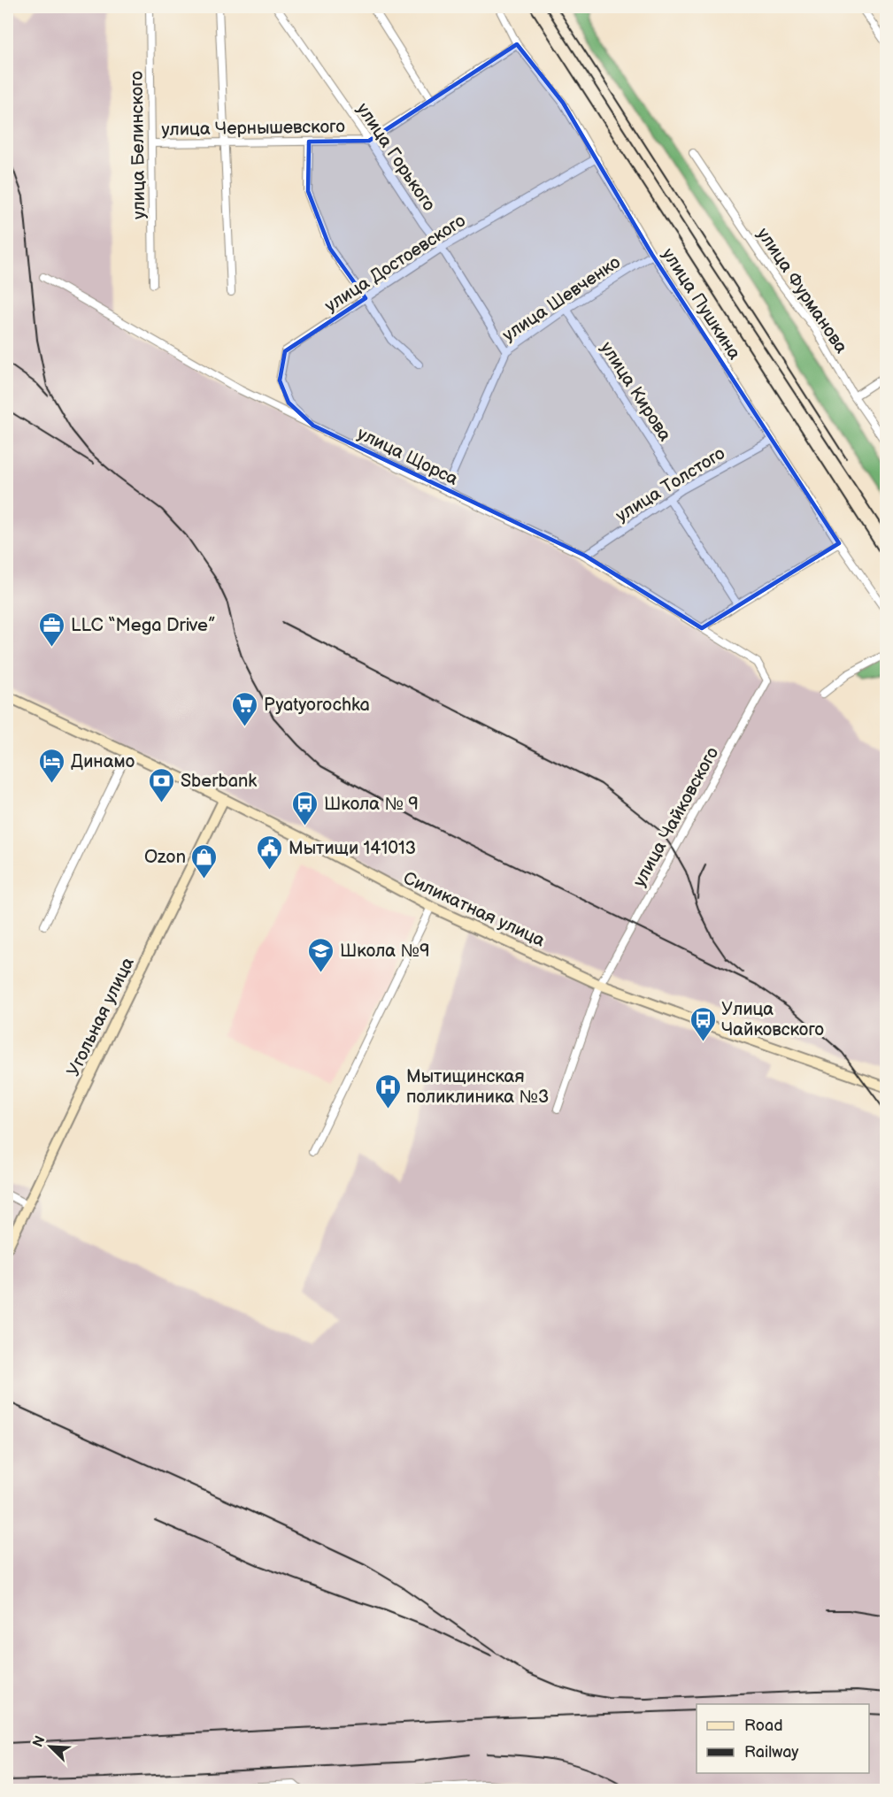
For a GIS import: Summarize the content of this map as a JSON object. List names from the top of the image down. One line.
{"streets":{"street":["улица Чернышевского","улица Белинского","улица Горького","улица Достоевского","улица Фурманова","улица Шевченко","улица Пушкина","улица Кирова","улица Щорса","улица Толстого","улица Чайковского","Силикатная улица","Угольная улица"]},"crossings":[["улица Чернышевского","улица Белинского"],["улица Чернышевского","улица Горького"],["улица Чернышевского","улица Пушкина"],["улица Горького","улица Достоевского"],["улица Горького","улица Шевченко"],["улица Достоевского","улица Пушкина"],["улица Достоевского","улица Щорса"],["улица Шевченко","улица Пушкина"],["улица Шевченко","улица Кирова"],["улица Шевченко","улица Щорса"],["улица Пушкина","улица Толстого"],["улица Кирова","улица Толстого"],["улица Щорса","улица Толстого"],["улица Щорса","улица Чайковского"],["улица Чайковского","Силикатная улица"],["Силикатная улица","Угольная улица"]],"places":{"office":["LLC “Mega Drive”"],"supermarket":["Pyatyorochka"],"hotel":["Динамо"],"bank":["Sberbank"],"bus stop":["Школа № 9","Улица Чайковского"],"public building":["Мытищи 141013"],"shop":["Ozon"],"school or university":["Школа №9"],"hospital":["Мытищинская поликлиника №3"]},"legend":["Road","Railway"],"north":"top left"}
